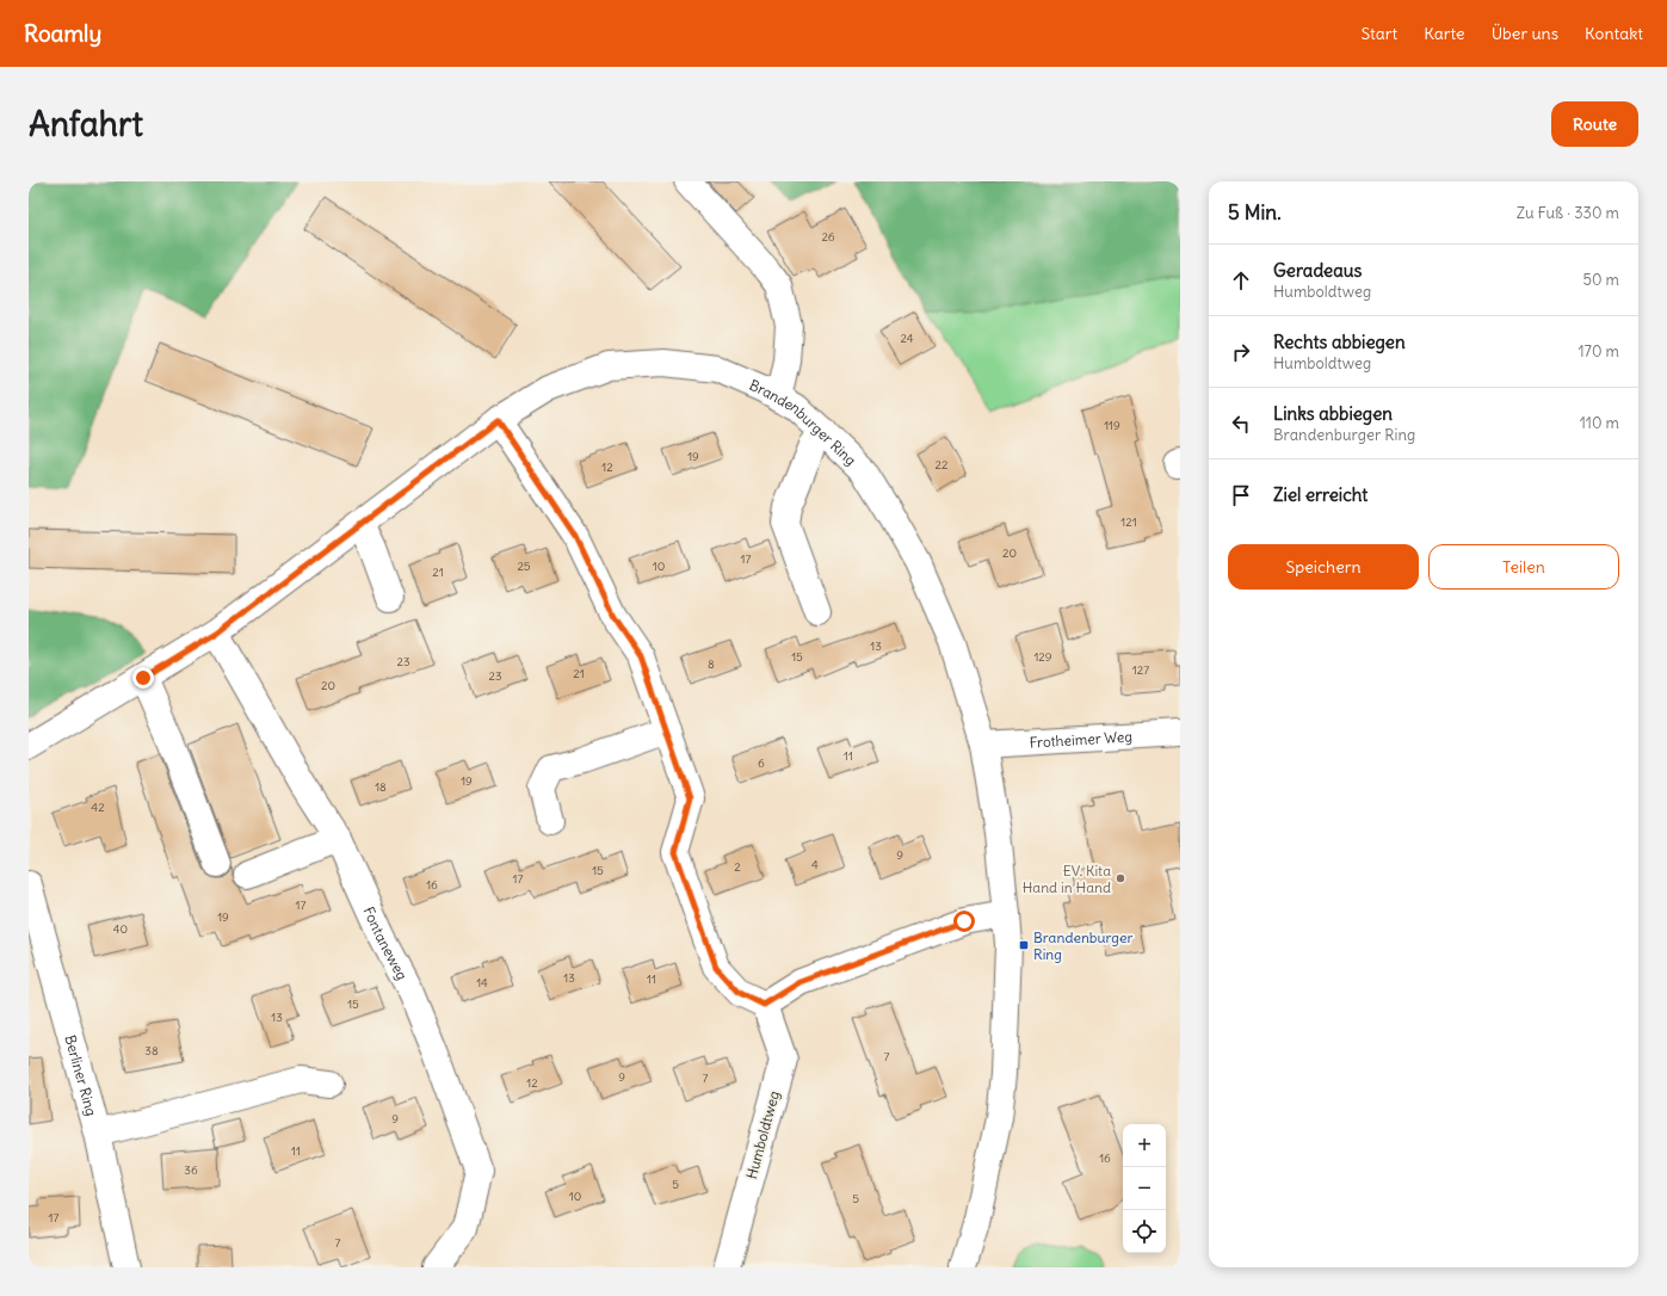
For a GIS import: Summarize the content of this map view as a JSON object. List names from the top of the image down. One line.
{"streets":{"street":["Brandenburger Ring","Frotheimer Weg","Fontaneweg","Berliner Ring","Humboldtweg"]},"crossings":[["Brandenburger Ring","Frotheimer Weg"],["Brandenburger Ring","Fontaneweg"]],"places":{"other":["EV. Kita Hand in Hand"],"transit":["Brandenburger Ring"]},"house_numbers":["26","24","119","19","22","12","121","20","17","25","10","21","13","15","129","23","8","127","21","23","20","11","6","19","18","42","9","4","2","15","17","16","17","19","40","13","11","14","15","13","38","7","9","7","12","9","11","16","36","5","10","5","17","7"],"page":{"header":"Roamly","nav":["Start","Karte","Über uns","Kontakt"],"buttons":["Route",["Speichern","Teilen"]],"title":"Anfahrt","heading":["5 Min.","Zu Fuß · 330 m"],"list":[["Geradeaus","Humboldtweg","50 m"],["Rechts abbiegen","Humboldtweg","170 m"],["Links abbiegen","Brandenburger Ring","110 m"],"Ziel erreicht"],"map_buttons":["+","−"]}}
